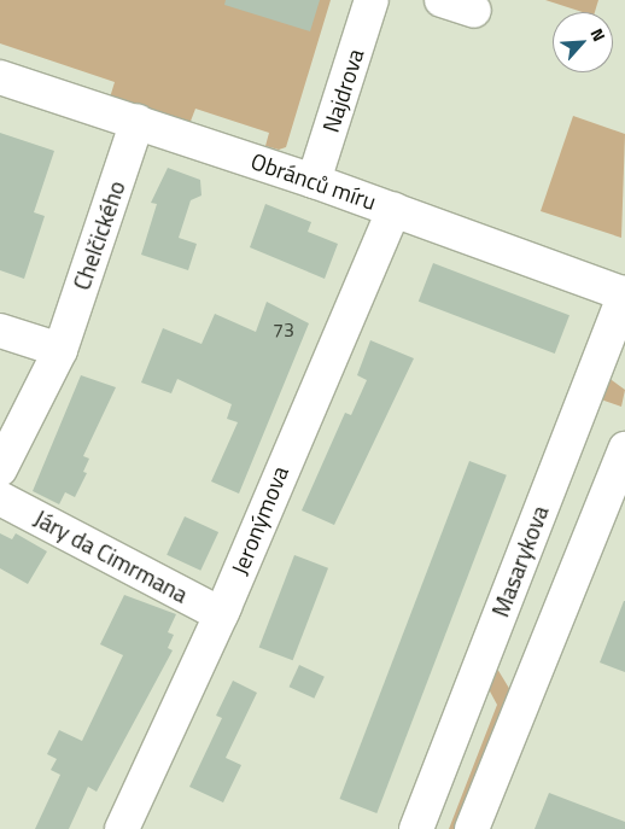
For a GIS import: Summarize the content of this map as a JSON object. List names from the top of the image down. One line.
{"streets":{"street":["Najdrova","Obránců míru","Chelčického","Jeronýmova","Járy da Cimrmana","Masarykova"]},"crossings":[["Najdrova","Obránců míru"],["Obránců míru","Chelčického"],["Obránců míru","Jeronýmova"],["Obránců míru","Masarykova"],["Jeronýmova","Járy da Cimrmana"]],"house_numbers":["73"],"north":"top right"}
